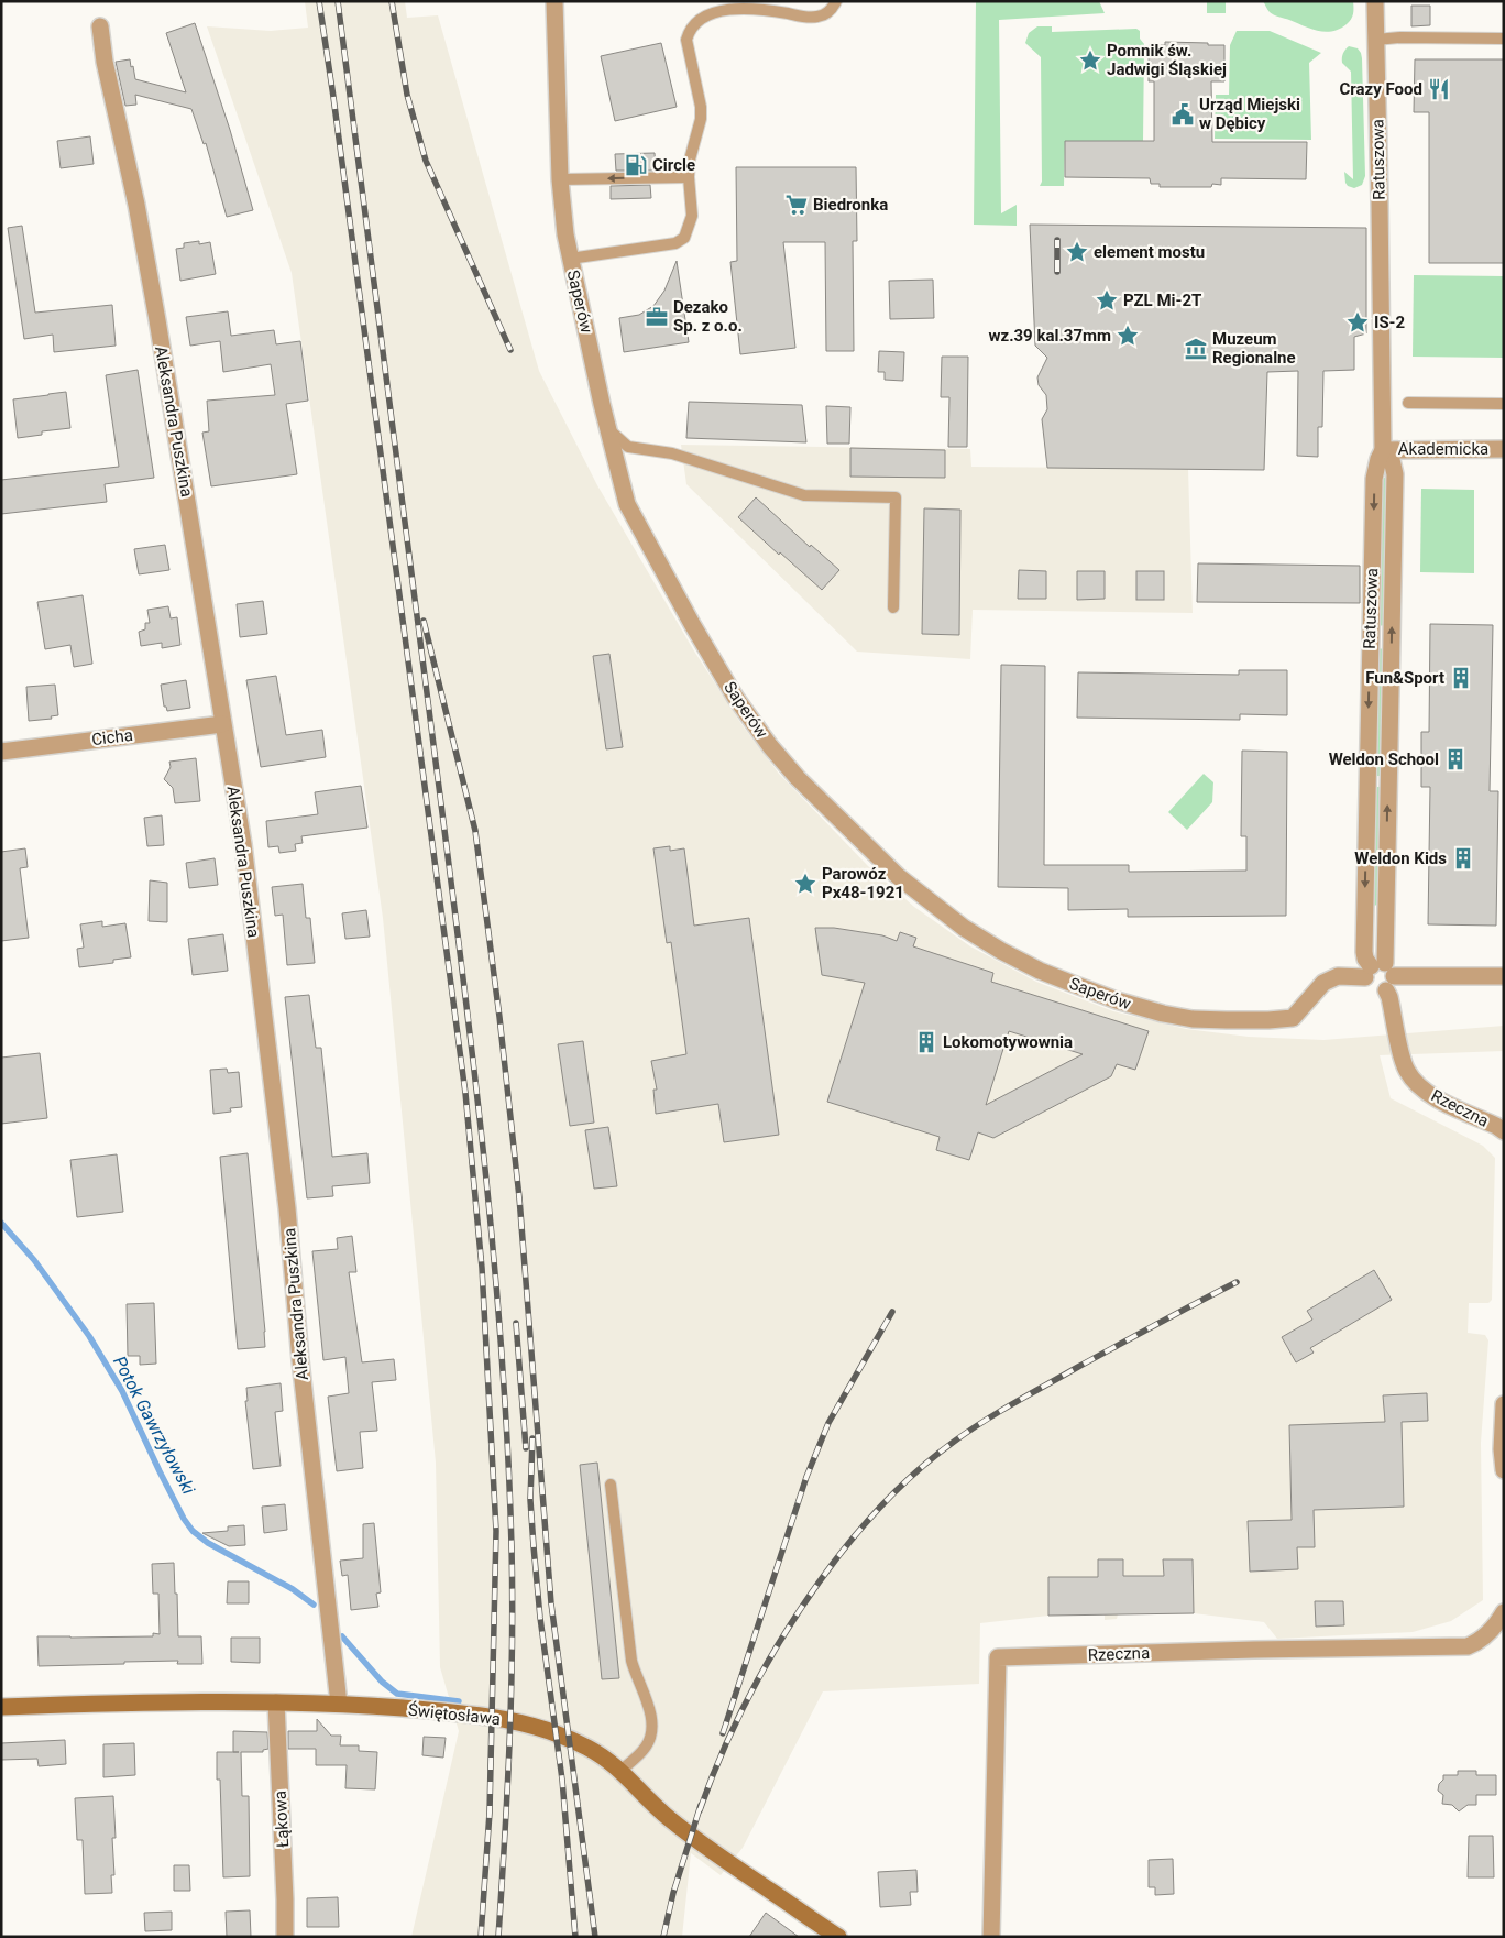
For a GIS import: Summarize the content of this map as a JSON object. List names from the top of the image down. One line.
{"streets":{"street":["Ratuszowa","Saperów","Aleksandra Puszkina","Akademicka","Cicha","Rzeczna","Świętosława","Łąkowa"]},"crossings":[["Ratuszowa","Saperów"],["Ratuszowa","Akademicka"],["Ratuszowa","Rzeczna"],["Saperów","Rzeczna"],["Aleksandra Puszkina","Cicha"],["Aleksandra Puszkina","Świętosława"],["Świętosława","Łąkowa"]],"water":["Potok Gawrzyłowski"],"places":{"place":["Pomnik św. Jadwigi Śląskiej","element mostu","PZL Mi-2T","IS-2","wz.39 kal.37mm","Parowóz Px48-1921"],"restaurant":["Crazy Food"],"public building":["Urząd Miejski w Dębicy"],"fuel station":["Circle"],"supermarket":["Biedronka"],"office":["Dezako Sp. z o.o."],"museum":["Muzeum Regionalne"],"building":["Fun&Sport","Weldon School","Weldon Kids","Lokomotywownia"]}}
